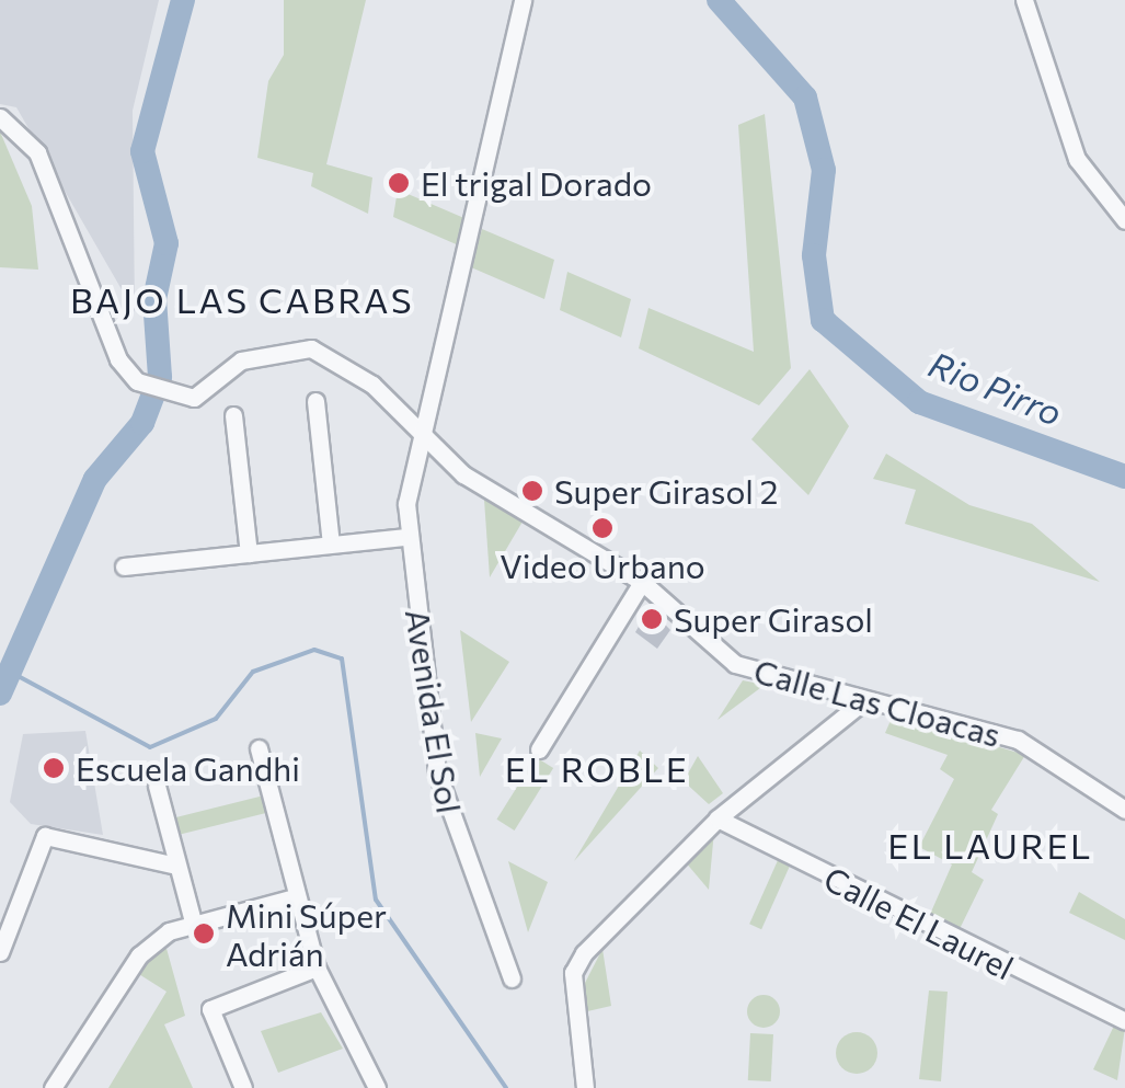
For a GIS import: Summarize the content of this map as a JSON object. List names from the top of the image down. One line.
{"streets":{"street":["Calle Las Cloacas","Avenida El Sol","Calle El Laurel"]},"crossings":[["Calle Las Cloacas","Avenida El Sol"]],"districts":["BAJO LAS CABRAS","EL ROBLE","EL LAUREL"],"water":["Rio Pirro"],"places":["El trigal Dorado","Super Girasol 2","Video Urbano","Super Girasol","Escuela Gandhi","Mini Súper Adrián"]}
